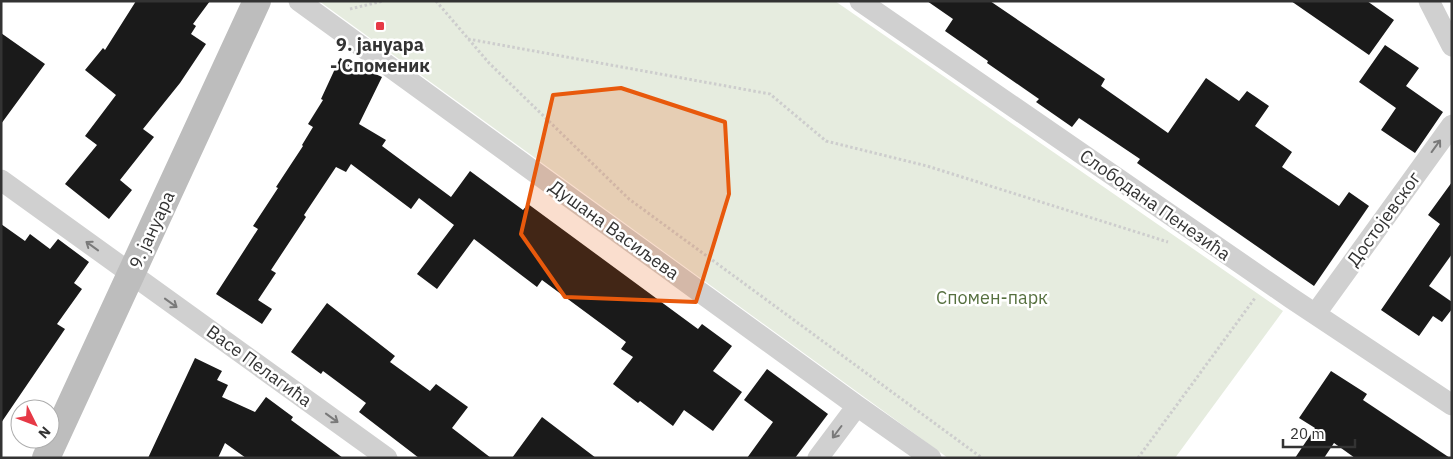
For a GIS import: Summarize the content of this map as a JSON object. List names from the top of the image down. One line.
{"streets":{"street":["Слободана Пенезића","Достојевског","9. јануара","Душана Васиљева","Васе Пелагића"]},"crossings":[["Слободана Пенезића","Достојевског"],["9. јануара","Васе Пелагића"]],"one_way":["Достојевског"],"parks":["Спомен-парк"],"places":{"transit":["9. јануара - Споменик"]},"scale_bar":"20 m","north":"bottom right"}
